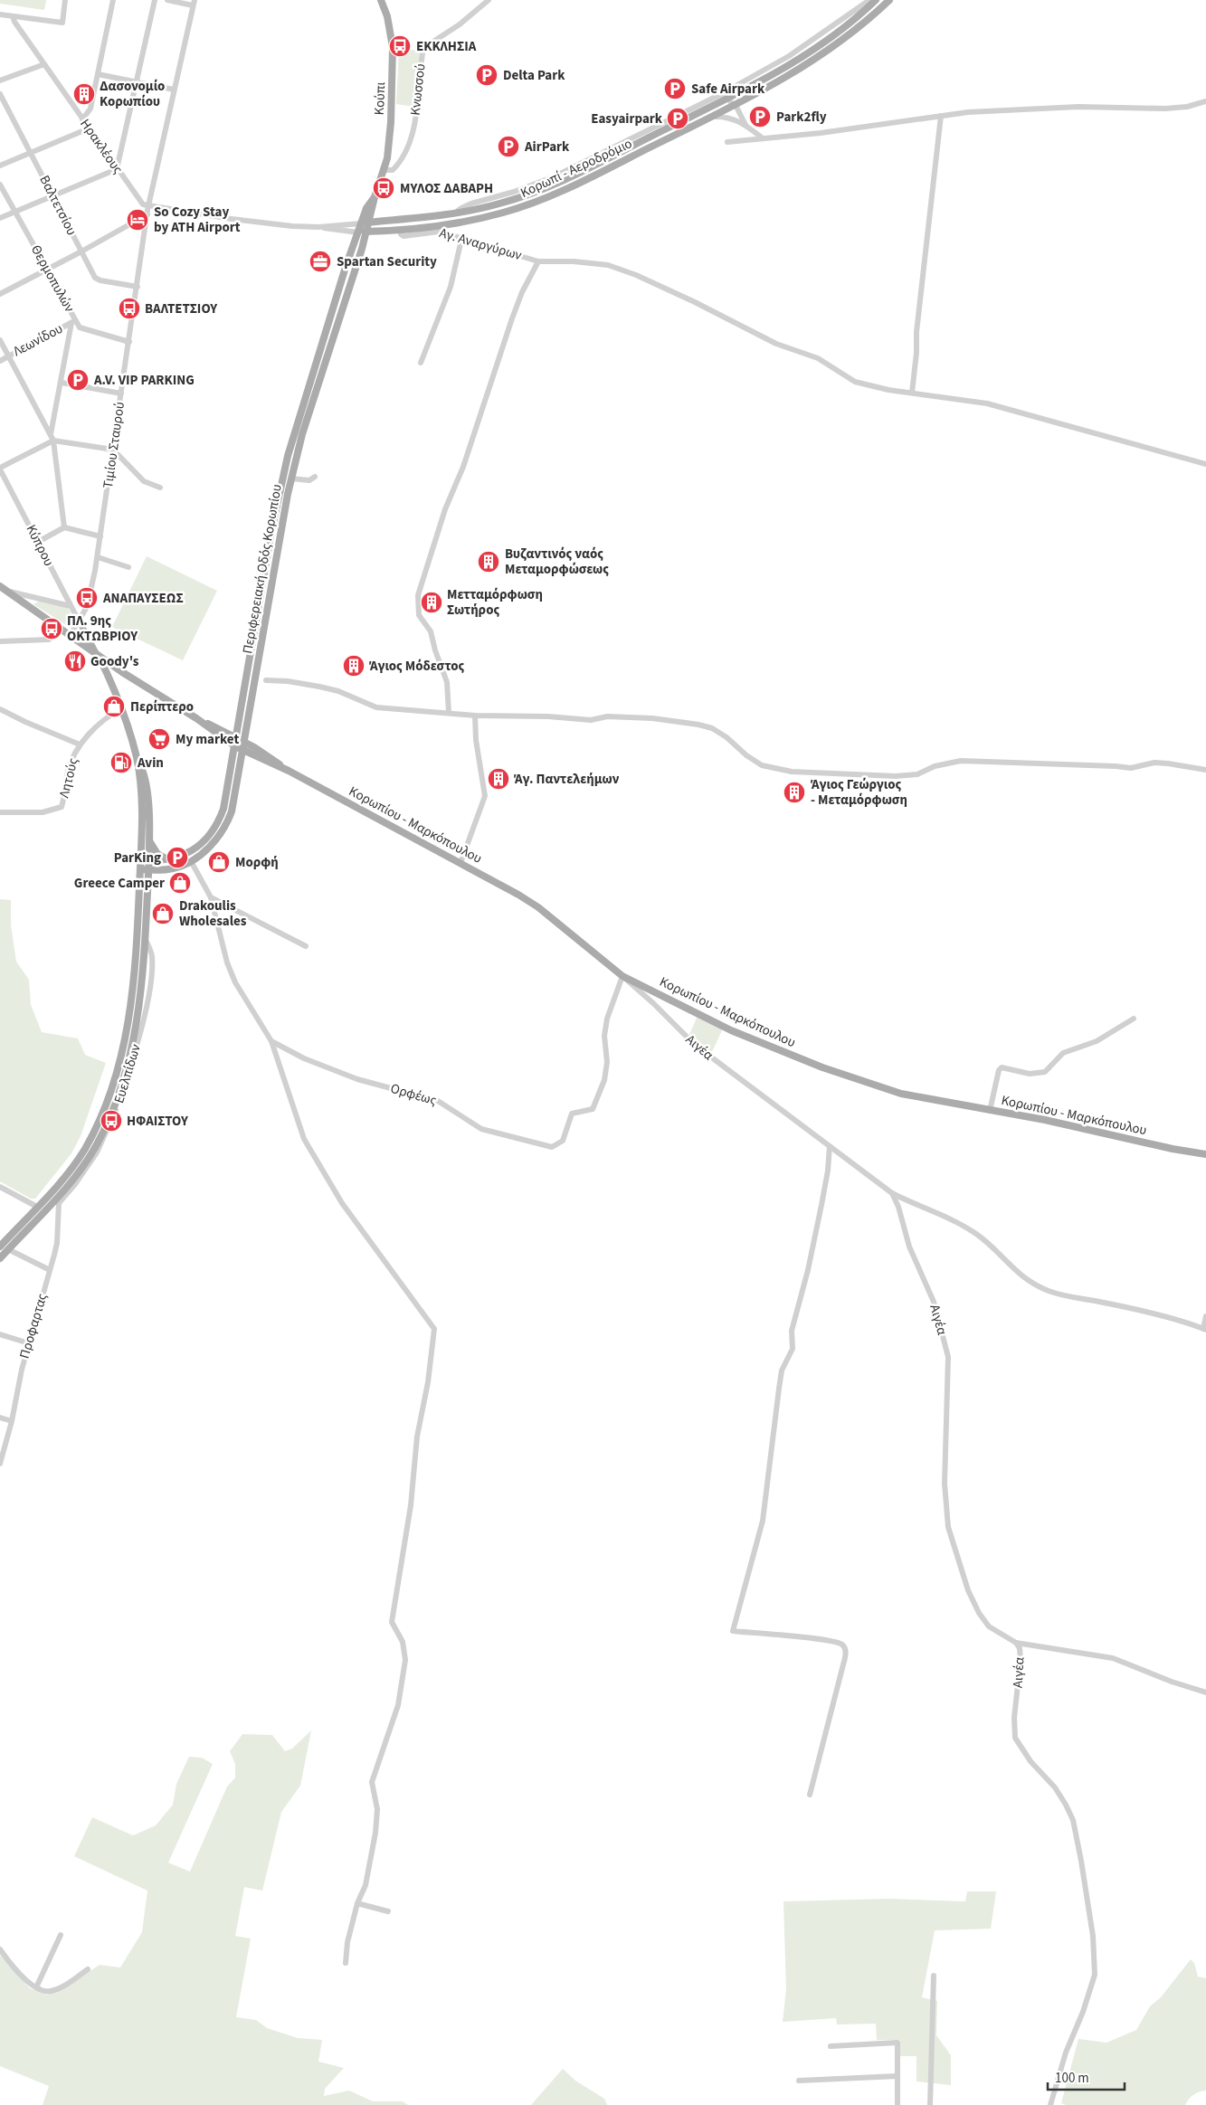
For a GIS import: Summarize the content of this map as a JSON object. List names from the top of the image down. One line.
{"streets":{"main road":["Κούπι","Κορωπί - Αεροδρόμιο","Περιφερειακή Οδός Κορωπίου","Κορωπίου - Μαρκόπουλου"],"street":["Κνωσσού","Ηρακλέους","Βαλτετσίου","Αγ. Αναργύρων","Θερμοπυλών","Λεωνίδου","Τιμίου Σταυρού","Κύπρου","Λητούς","Αιγέα","Ορφέως","Προφαρτας"]},"crossings":[["Κνωσσού","Κούπι"],["Κούπι","Κορωπί - Αεροδρόμιο"],["Κούπι","Περιφερειακή Οδός Κορωπίου"],["Ηρακλέους","Τιμίου Σταυρού"],["Κορωπί - Αεροδρόμιο","Αγ. Αναργύρων"],["Κορωπί - Αεροδρόμιο","Περιφερειακή Οδός Κορωπίου"],["Βαλτετσίου","Τιμίου Σταυρού"],["Θερμοπυλών","Λεωνίδου"],["Θερμοπυλών","Τιμίου Σταυρού"],["Τιμίου Σταυρού","Κύπρου"],["Τιμίου Σταυρού","Κορωπίου - Μαρκόπουλου"],["Περιφερειακή Οδός Κορωπίου","Κορωπίου - Μαρκόπουλου"],["Κορωπίου - Μαρκόπουλου","Αιγέα"],["Κορωπίου - Μαρκόπουλου","Ορφέως"],["Αιγέα","Ορφέως"]],"places":{"bus stop":["ΕΚΚΛΗΣΙΑ","ΜΥΛΟΣ ΔΑΒΑΡΗ","ΒΑΛΤΕΤΣΙΟΥ","ΑΝΑΠΑΥΣΕΩΣ","ΠΛ. 9ης ΟΚΤΩΒΡΙΟΥ","ΗΦΑΙΣΤΟΥ"],"parking":["Delta Park","Safe Airpark","Park2fly","Easyairpark","AirPark","A.V. VIP PARKING","ParKing"],"building":["Δασονομίο Κορωπίου","Βυζαντινός ναός Μεταμορφώσεως","Μετταμόρφωση Σωτήρος","Άγιος Μόδεστος","Άγ. Παντελεήμων","Άγιος Γεώργιος - Μεταμόρφωση"],"hotel":["So Cozy Stay by ATH Airport"],"office":["Spartan Security"],"restaurant":["Goody's"],"shop":["Περίπτερο","Μορφή","Greece Camper","Drakoulis Wholesales"],"supermarket":["My market"],"fuel station":["Avin"]},"scale_bar":"100 m"}
